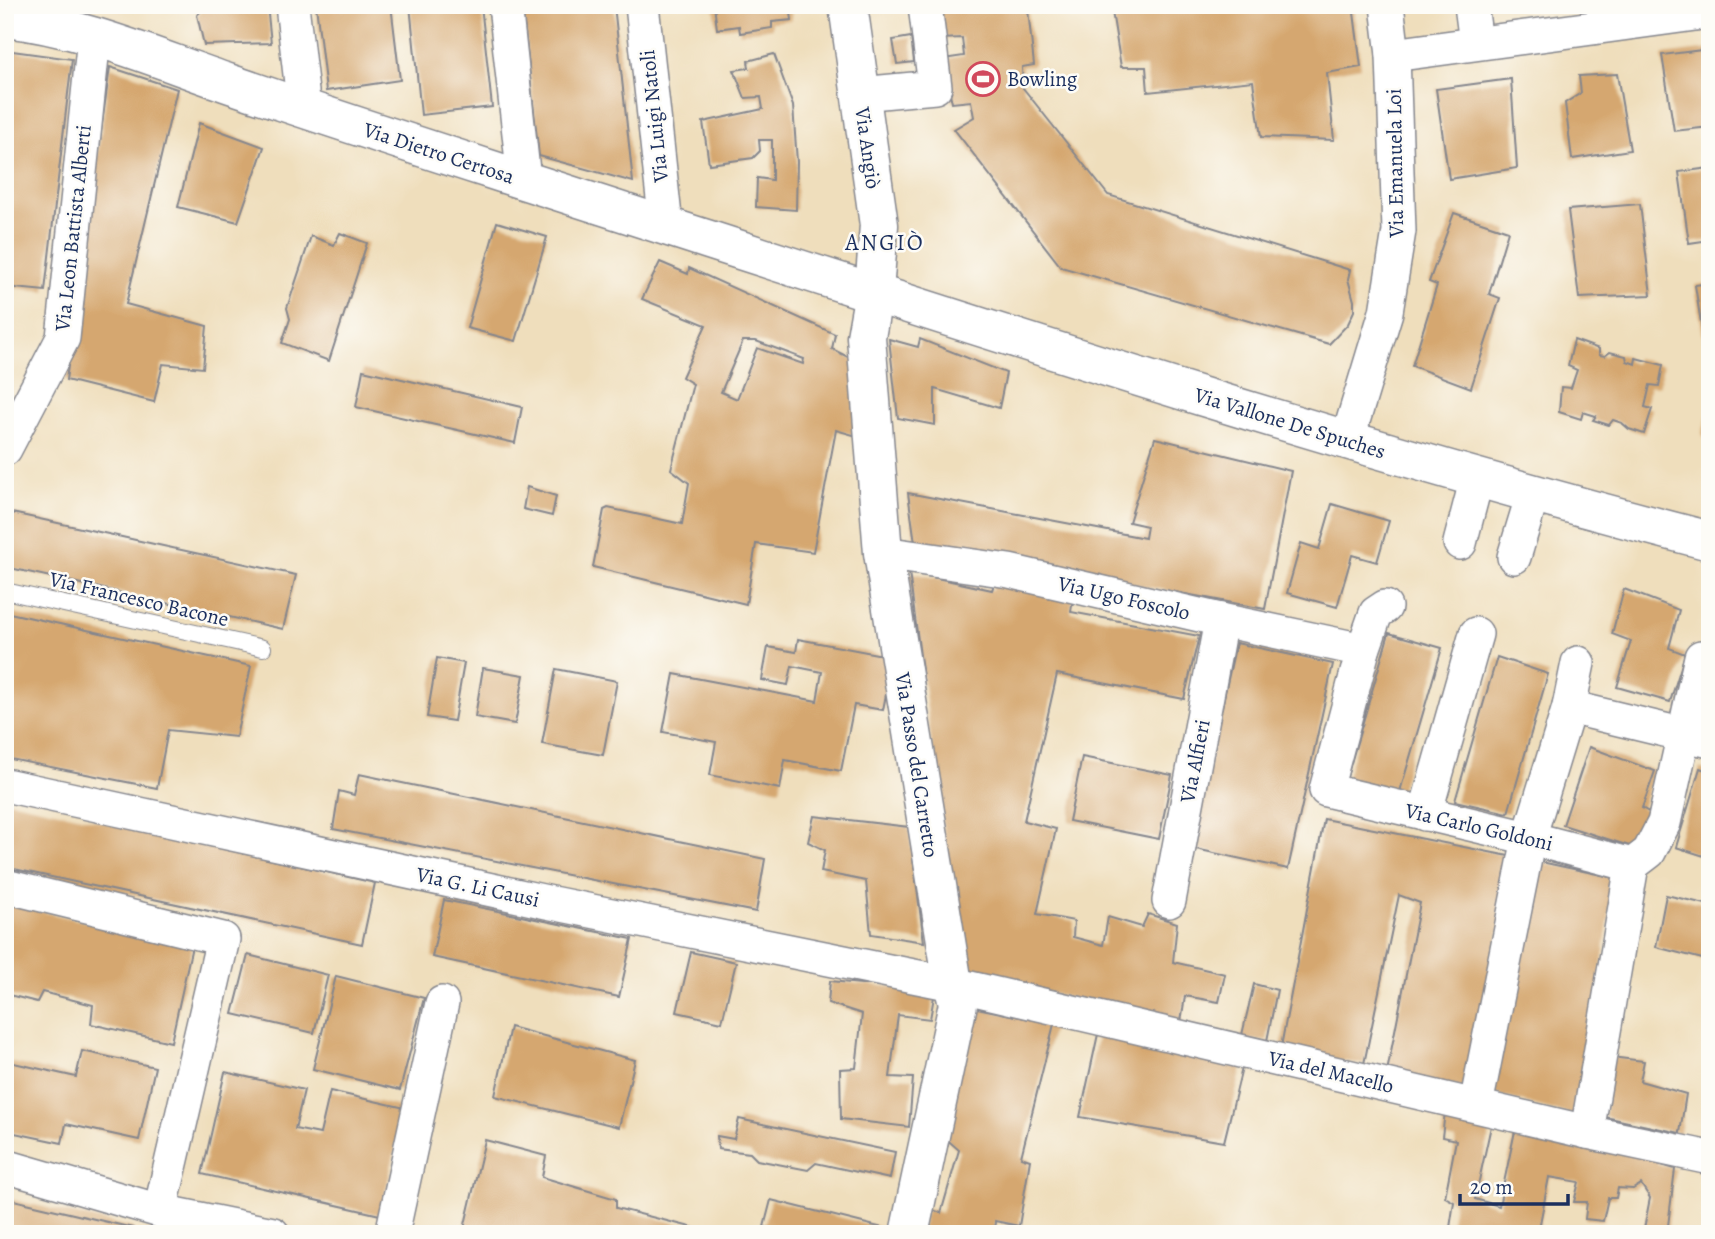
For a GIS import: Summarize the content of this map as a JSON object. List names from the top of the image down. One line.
{"streets":{"street":["Via Luigi Natoli","Via Angiò","Via Dietro Certosa","Via Emanuela Loi","Via Leon Battista Alberti","Via Vallone De Spuches","Via Ugo Foscolo","Via Alfieri","Via Passo del Carretto","Via Carlo Goldoni","Via G. Li Causi","Via del Macello"],"lane":["Via Francesco Bacone"]},"crossings":[["Via Luigi Natoli","Via Dietro Certosa"],["Via Angiò","Via Dietro Certosa"],["Via Angiò","Via Vallone De Spuches"],["Via Angiò","Via Passo del Carretto"],["Via Dietro Certosa","Via Leon Battista Alberti"],["Via Dietro Certosa","Via Vallone De Spuches"],["Via Dietro Certosa","Via Passo del Carretto"],["Via Emanuela Loi","Via Vallone De Spuches"],["Via Vallone De Spuches","Via Passo del Carretto"],["Via Ugo Foscolo","Via Alfieri"],["Via Ugo Foscolo","Via Passo del Carretto"],["Via Ugo Foscolo","Via Carlo Goldoni"],["Via Passo del Carretto","Via G. Li Causi"],["Via Passo del Carretto","Via del Macello"],["Via G. Li Causi","Via del Macello"]],"districts":["ANGIÒ"],"places":{"sports":["Bowling"]},"scale_bar":"20 m"}
